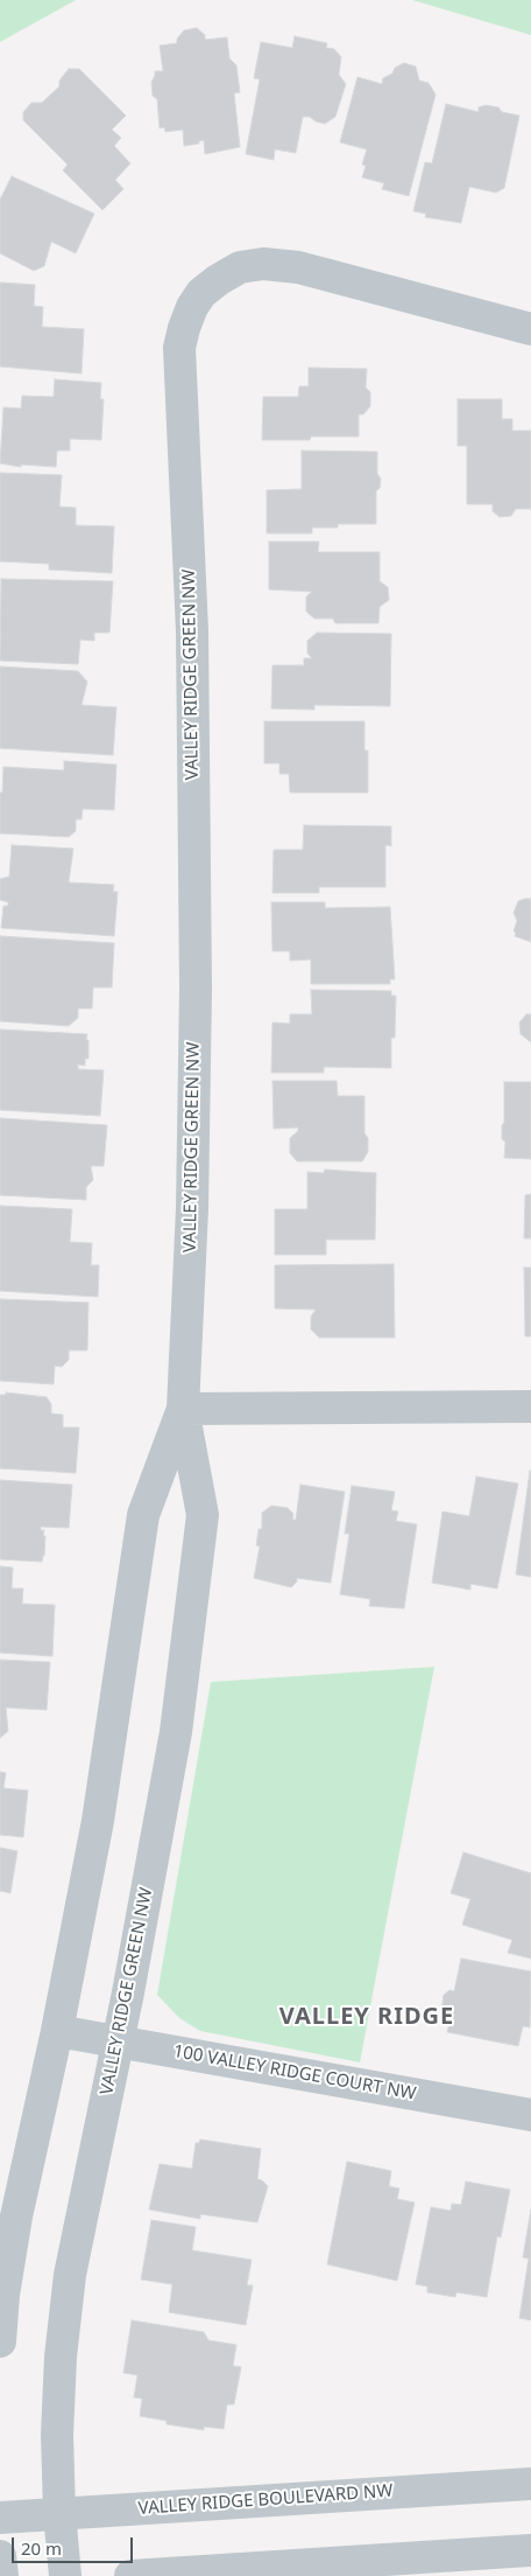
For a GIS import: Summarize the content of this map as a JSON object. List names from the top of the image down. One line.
{"streets":{"street":["VALLEY RIDGE GREEN NW","100 VALLEY RIDGE COURT NW","VALLEY RIDGE BOULEVARD NW"]},"crossings":[["VALLEY RIDGE GREEN NW","100 VALLEY RIDGE COURT NW"],["VALLEY RIDGE GREEN NW","VALLEY RIDGE BOULEVARD NW"]],"districts":["VALLEY RIDGE"],"scale_bar":"20 m"}
